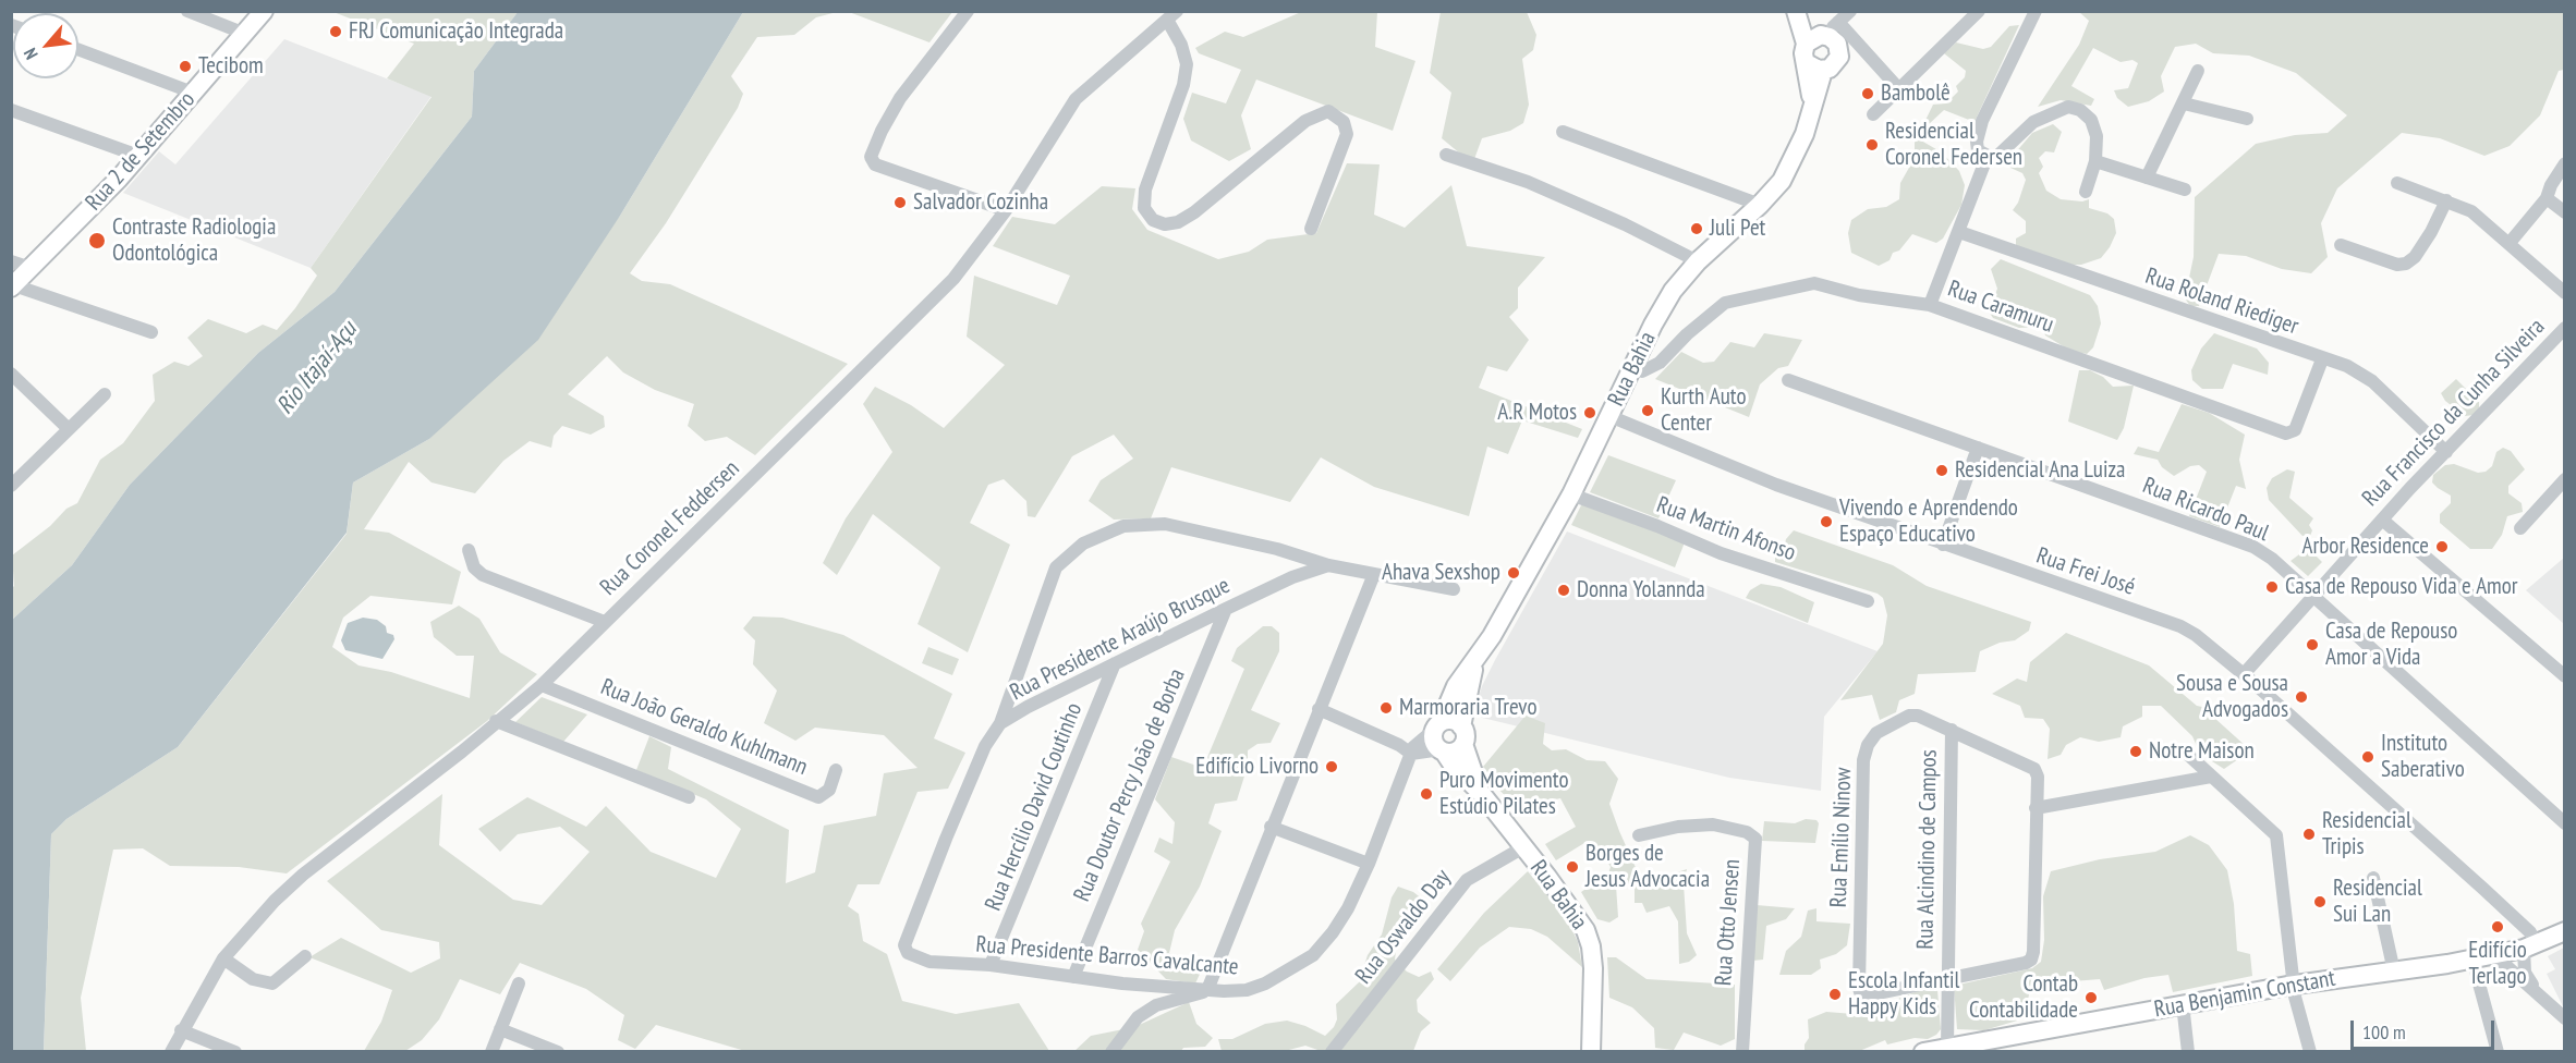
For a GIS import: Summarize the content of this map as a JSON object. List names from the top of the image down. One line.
{"streets":{"main road":["Rua 2 de Setembro","Rua Bahia","Rua Benjamin Constant"],"street":["Rua Roland Riediger","Rua Caramuru","Rua Francisco da Cunha Silveira","Rua Ricardo Paul","Rua Coronel Feddersen","Rua Martin Afonso","Rua Frei José","Rua Presidente Araújo Brusque","Rua João Geraldo Kuhlmann","Rua Doutor Percy João de Borba","Rua Hercílio David Coutinho","Rua Emílio Ninow","Rua Alcindino de Campos","Rua Otto Jensen","Rua Oswaldo Day","Rua Presidente Barros Cavalcante"]},"crossings":[["Rua Roland Riediger","Rua Caramuru"],["Rua Roland Riediger","Rua Francisco da Cunha Silveira"],["Rua Caramuru","Rua Bahia"],["Rua Bahia","Rua Martin Afonso"],["Rua Bahia","Rua Frei José"],["Rua Bahia","Rua Oswaldo Day"],["Rua Bahia","Rua Presidente Barros Cavalcante"],["Rua Francisco da Cunha Silveira","Rua Ricardo Paul"],["Rua Francisco da Cunha Silveira","Rua Frei José"],["Rua Coronel Feddersen","Rua João Geraldo Kuhlmann"],["Rua Frei José","Rua Benjamin Constant"],["Rua Presidente Araújo Brusque","Rua Doutor Percy João de Borba"],["Rua Presidente Araújo Brusque","Rua Hercílio David Coutinho"],["Rua Presidente Araújo Brusque","Rua Presidente Barros Cavalcante"],["Rua Doutor Percy João de Borba","Rua Presidente Barros Cavalcante"],["Rua Hercílio David Coutinho","Rua Presidente Barros Cavalcante"],["Rua Emílio Ninow","Rua Alcindino de Campos"],["Rua Alcindino de Campos","Rua Benjamin Constant"]],"water":["Rio Itajaí-Açu"],"places":["FRJ Comunicação Integrada","Tecibom","Bambolê","Residencial Coronel Federsen","Salvador Cozinha","Juli Pet","Contraste Radiologia Odontológica","Kurth Auto Center","A.R Motos","Residencial Ana Luiza","Vivendo e Aprendendo Espaço Educativo","Arbor Residence","Ahava Sexshop","Casa de Repouso Vida e Amor","Donna Yolannda","Casa de Repouso Amor a Vida","Sousa e Sousa Advogados","Marmoraria Trevo","Notre Maison","Instituto Saberativo","Edifício Livorno","Puro Movimento Estúdio Pilates","Residencial Tripis","Borges de Jesus Advocacia","Residencial Sui Lan","Edifício Terlago","Escola Infantil Happy Kids","Contab Contabilidade"],"scale_bar":"100 m","north":"bottom left"}
